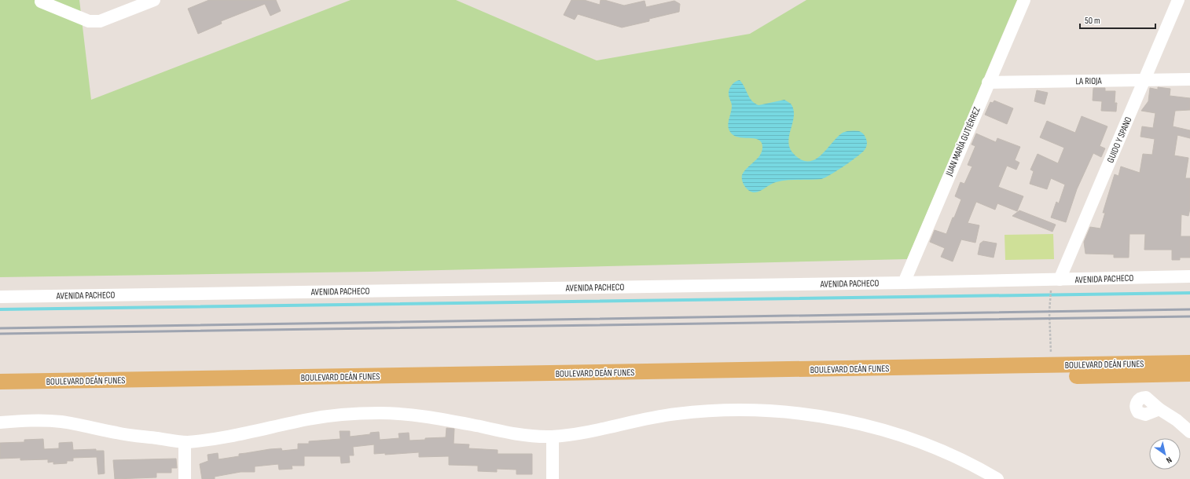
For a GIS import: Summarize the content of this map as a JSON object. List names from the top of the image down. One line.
{"streets":{"main road":["BOULEVARD DEÁN FUNES"],"street":["LA RIOJA","GUIDO Y SPANO","JUAN MARÍA GUTIÉRREZ","AVENIDA PACHECO"]},"crossings":[["LA RIOJA","GUIDO Y SPANO"],["LA RIOJA","JUAN MARÍA GUTIÉRREZ"],["GUIDO Y SPANO","AVENIDA PACHECO"],["JUAN MARÍA GUTIÉRREZ","AVENIDA PACHECO"]],"scale_bar":"50 m","north":"bottom right"}
